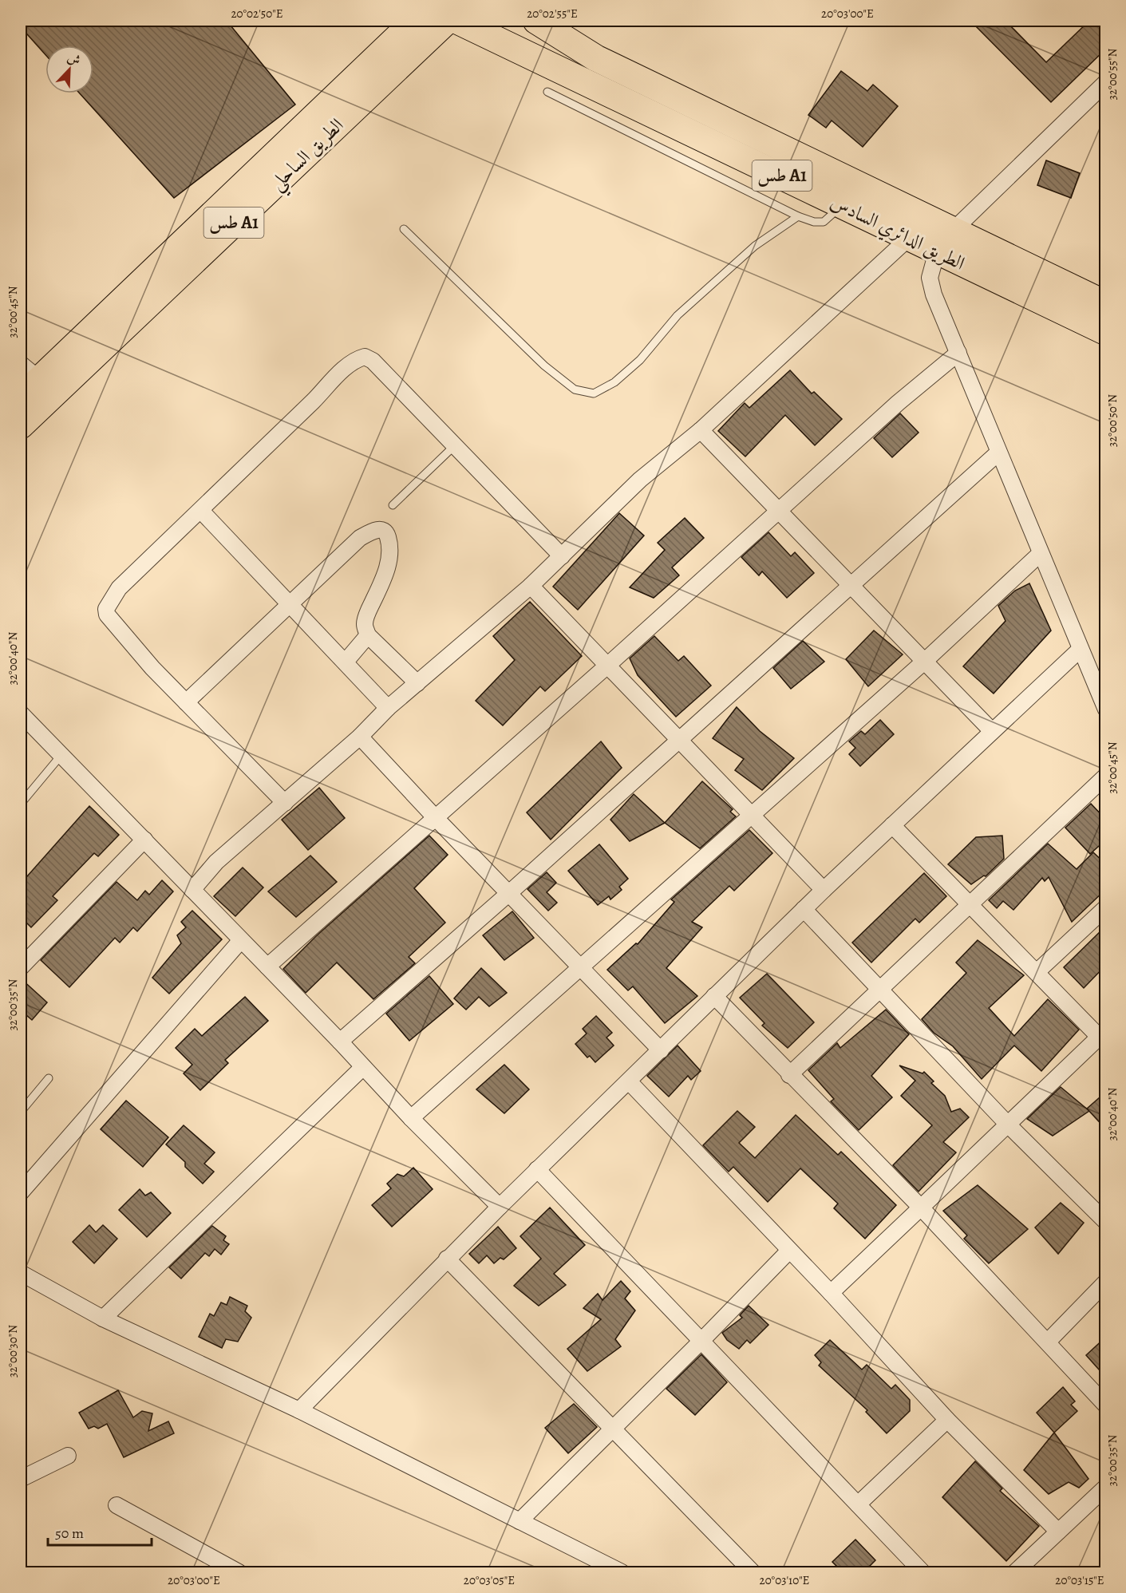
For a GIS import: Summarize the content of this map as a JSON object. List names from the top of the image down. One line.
{"streets":{"highway":["الطريق الساحلي","طس A1","الطريق الدائري السادس"]},"scale_bar":"50 m","north":"top right","coordinates":["20°02'50\"E","20°02'55\"E","20°03'00\"E","32°00'55\"N","32°00'45\"N","32°00'50\"N","32°00'40\"N","32°00'35\"N","32°00'30\"N","20°03'05\"E","20°03'10\"E","20°03'15\"E"]}
